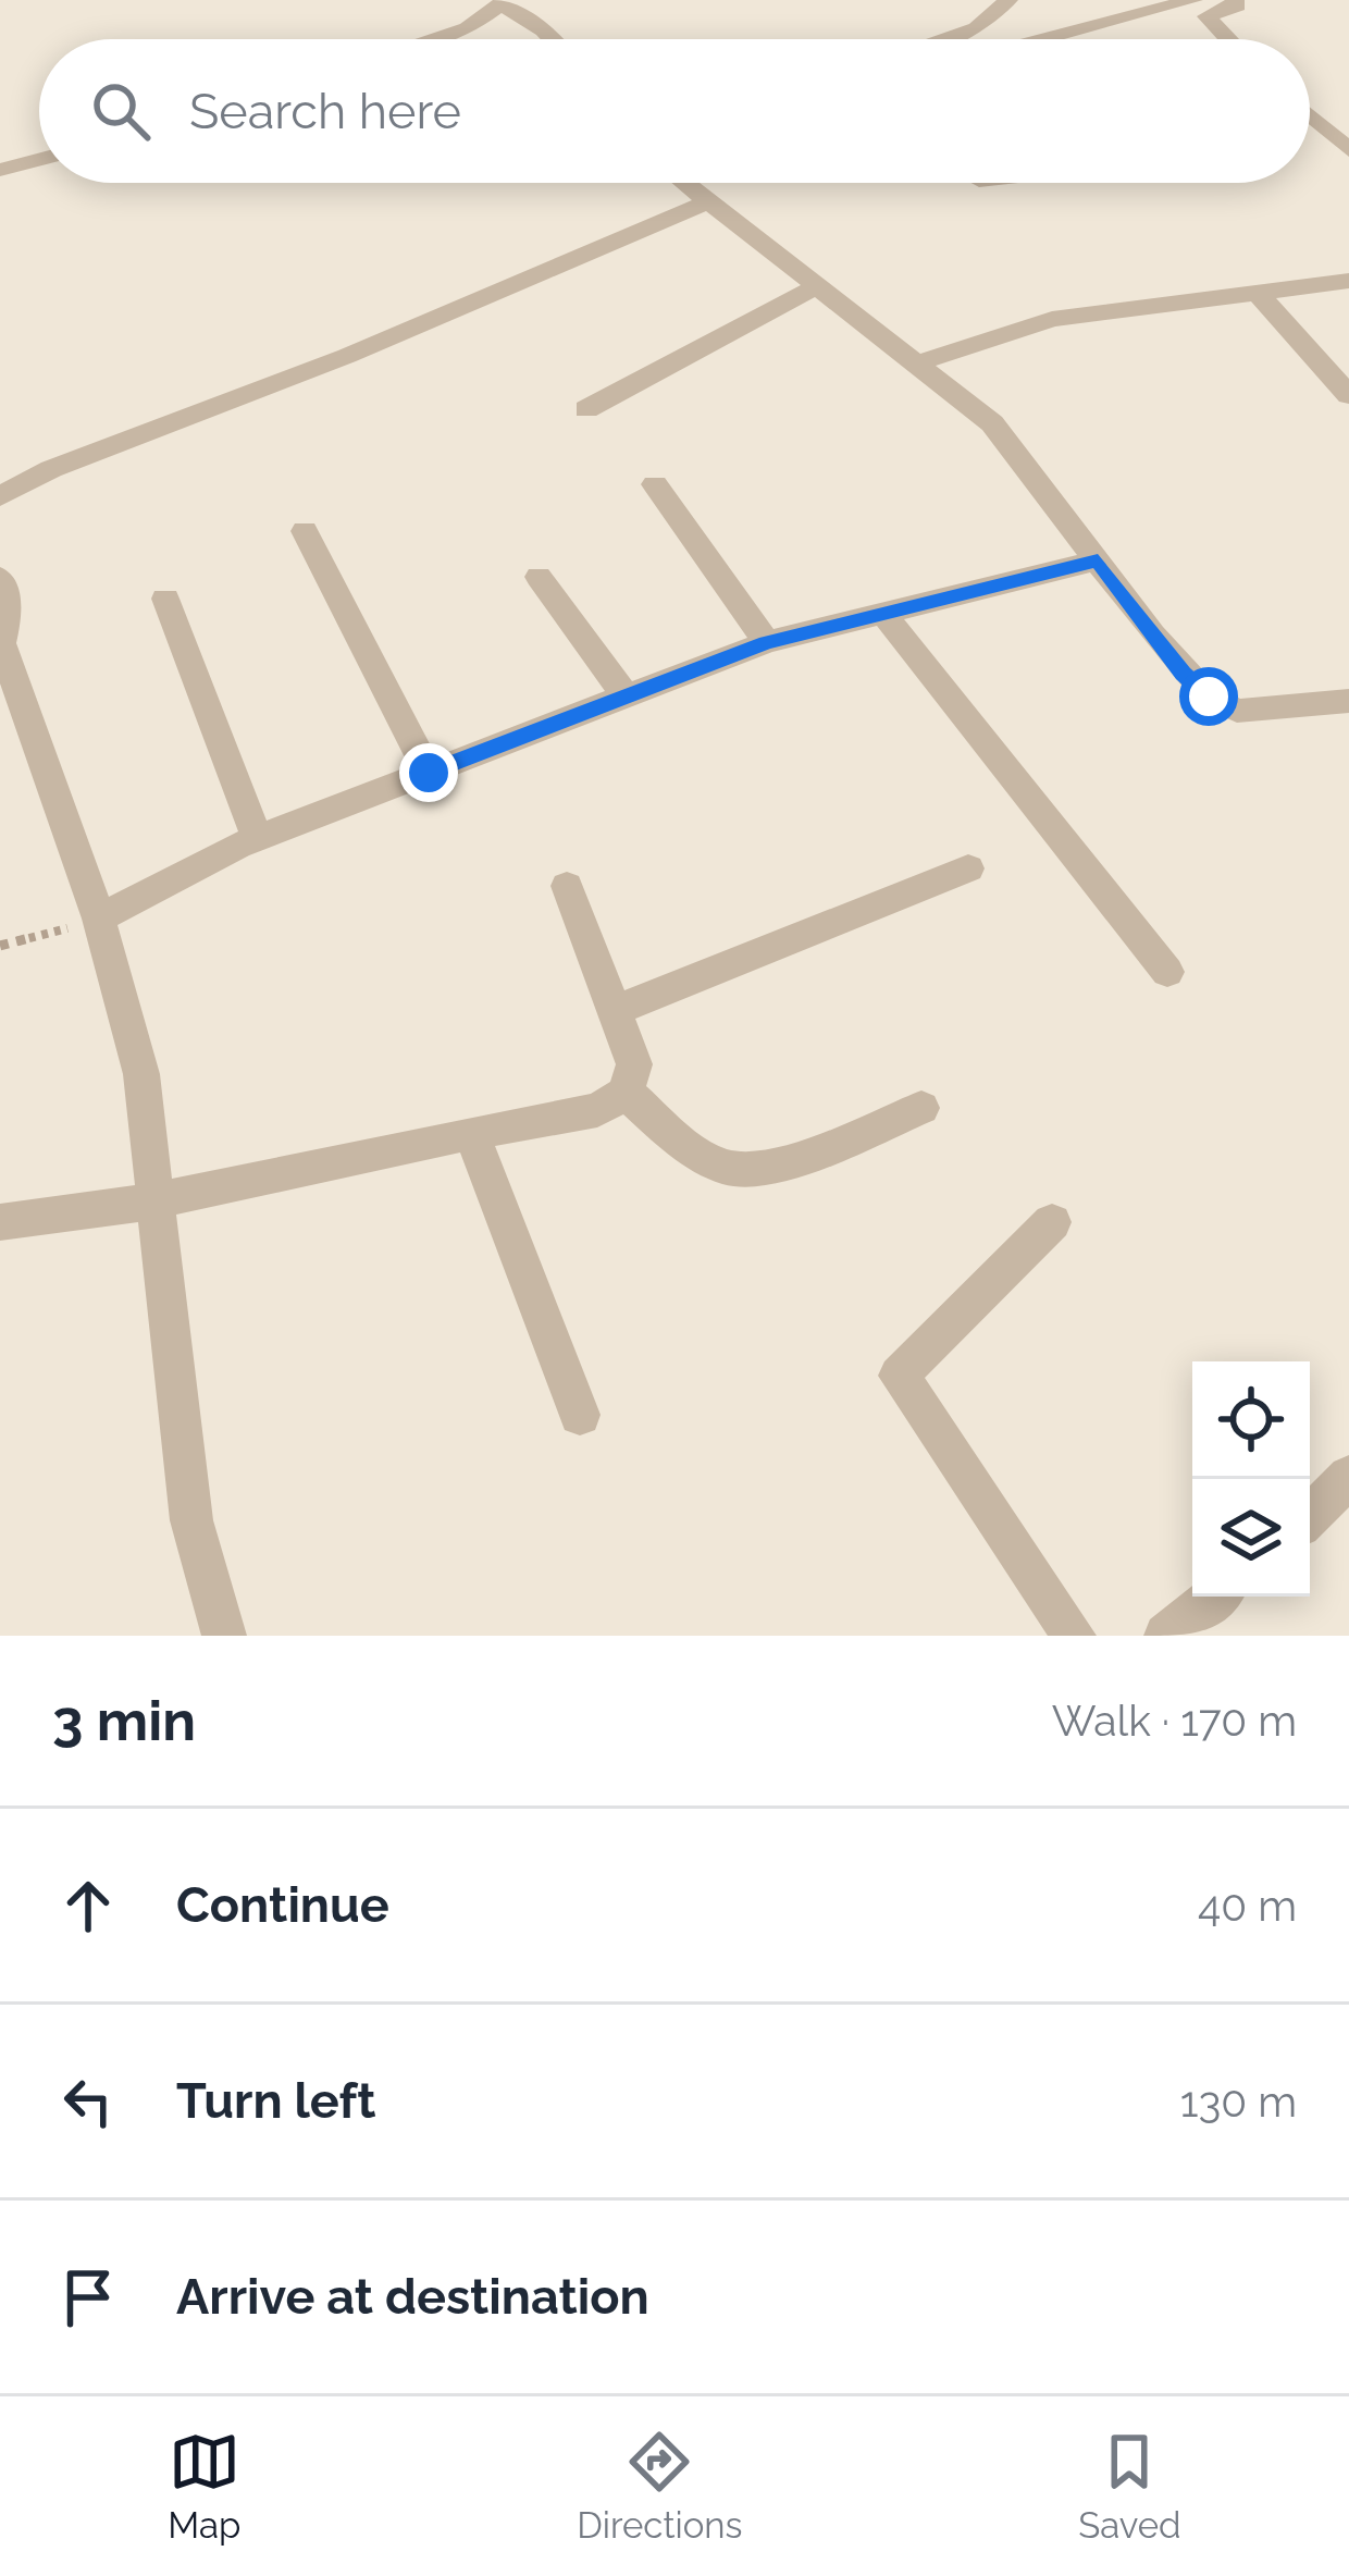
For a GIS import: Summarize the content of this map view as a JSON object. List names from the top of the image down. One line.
{"page":{"search":"Search here","heading":["3 min","Walk · 170 m"],"list":[["Continue","40 m"],["Turn left","130 m"],"Arrive at destination"],"nav":["Map","Directions","Saved"]}}
